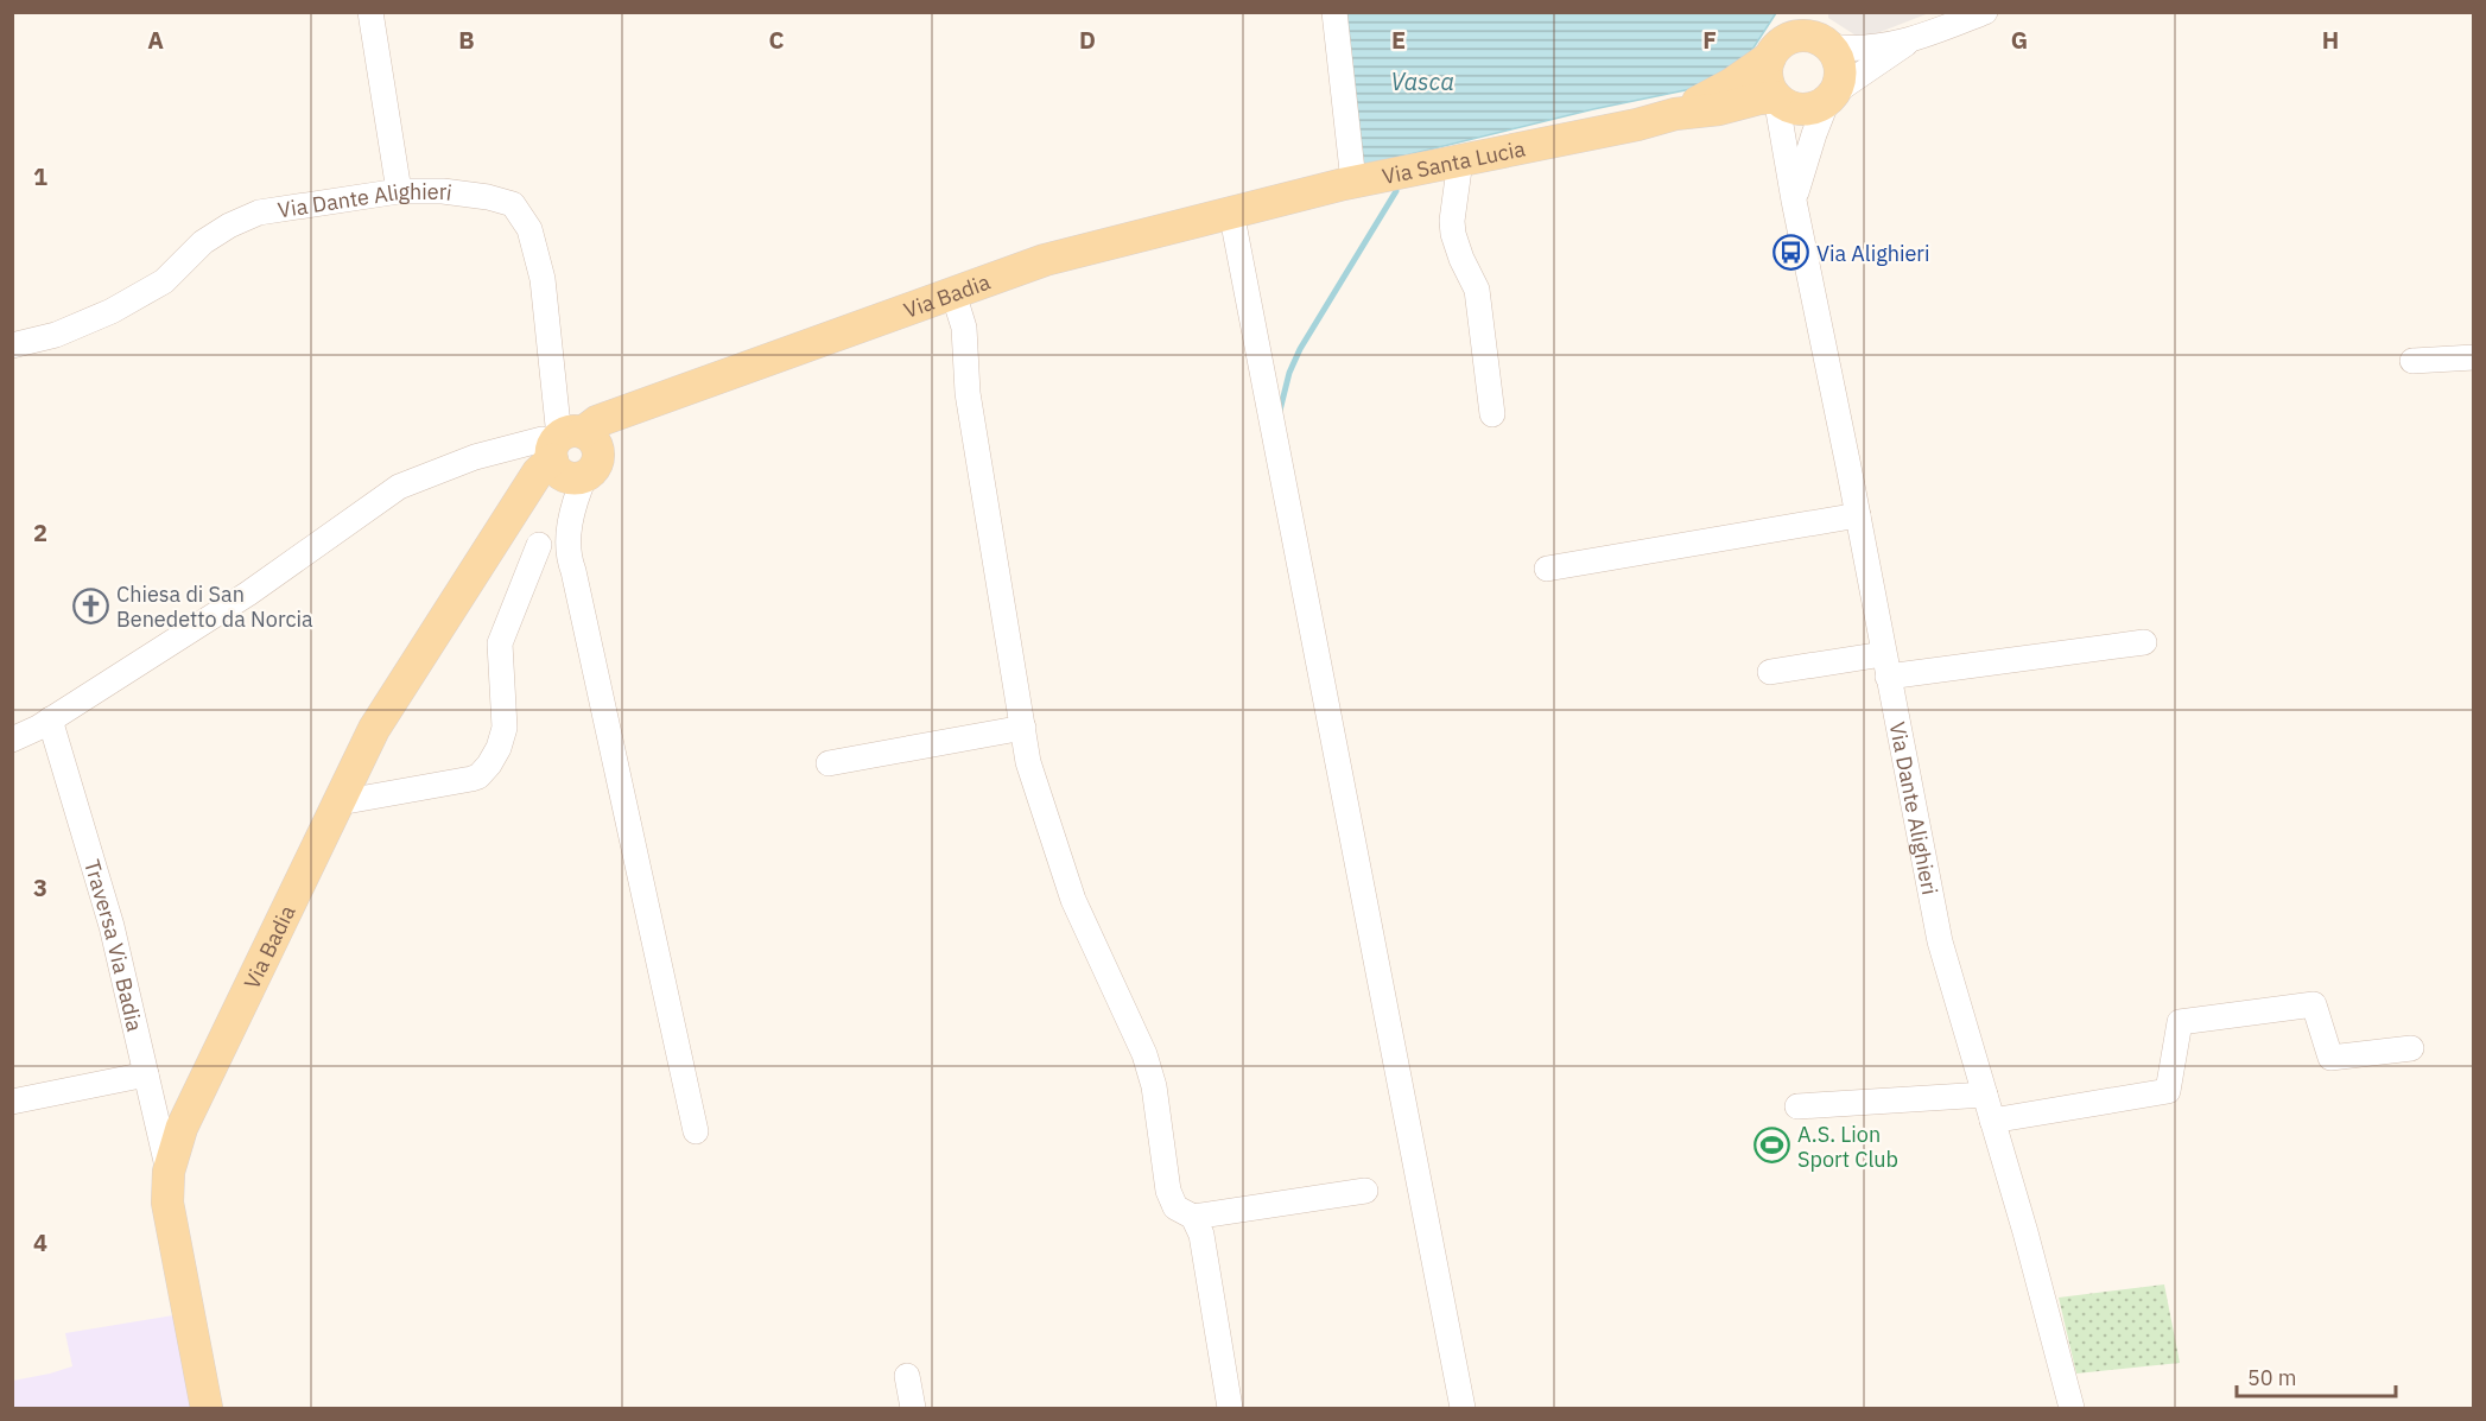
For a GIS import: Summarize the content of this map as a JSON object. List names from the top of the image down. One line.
{"streets":{"main road":["Via Santa Lucia","Via Badia"],"street":["Via Dante Alighieri","Traversa Via Badia"]},"crossings":[["Via Santa Lucia","Via Dante Alighieri"],["Via Santa Lucia","Via Badia"],["Via Dante Alighieri","Via Badia"],["Via Badia","Traversa Via Badia"]],"water":["Vasca"],"places":{"bus stop":["Via Alighieri"],"church":["Chiesa di San Benedetto da Norcia"],"sports":["A.S. Lion Sport Club"]},"scale_bar":"50 m","grid":{"columns":["A","B","C","D","E","F","G","H"],"rows":["1","2","3","4"]}}
